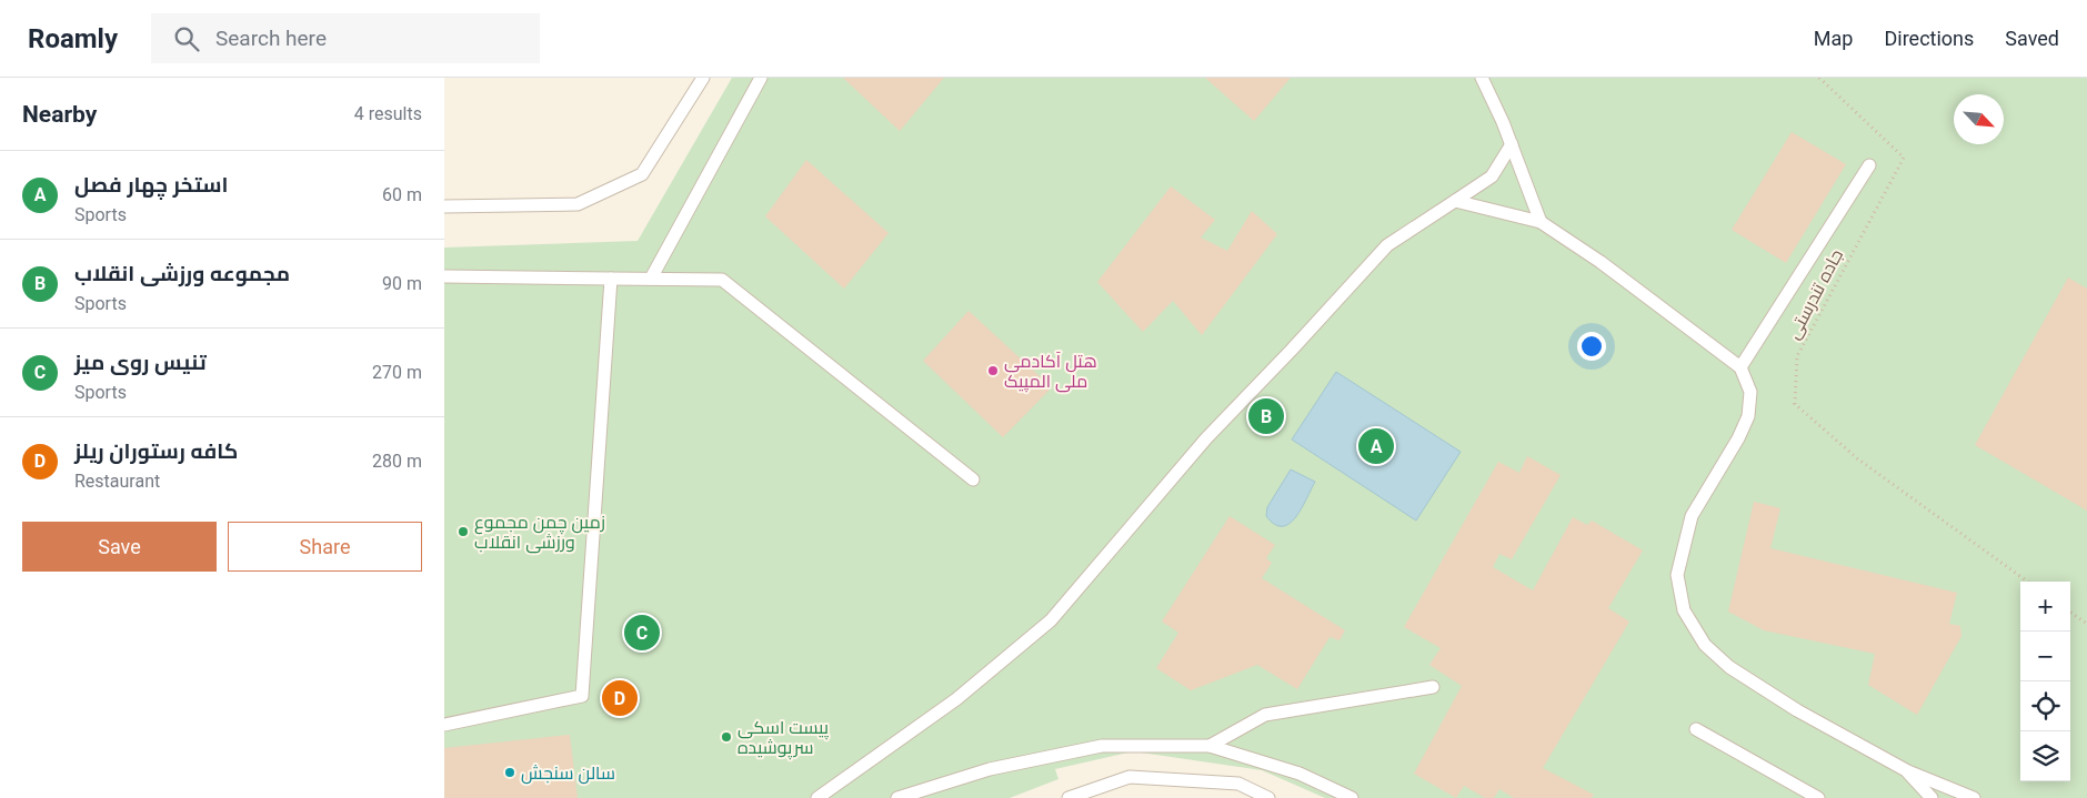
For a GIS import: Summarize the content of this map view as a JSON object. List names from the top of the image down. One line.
{"streets":{"path":["جاده تندرستی"]},"places":["هتل آکادمی ملی المپیک","زمین چمن مجموع ورزشی انقلاب","پیست اسکی سرپوشیده","سالن سنجش"],"north":"bottom right","page":{"header":"Roamly","search":"Search here","nav":["Map","Directions","Saved"],"heading":["Nearby","4 results"],"list":[{"mark":"A","name":"استخر چهار فصل","note":"Sports","value":"60 m"},{"mark":"B","name":"مجموعه ورزشی انقلاب","note":"Sports","value":"90 m"},{"mark":"C","name":"تنیس روی میز","note":"Sports","value":"270 m"},{"mark":"D","name":"کافه رستوران ریلز","note":"Restaurant","value":"280 m"}],"pins":["B","A","C","D"],"buttons":["Save","Share"],"map_buttons":["+","−"]}}
